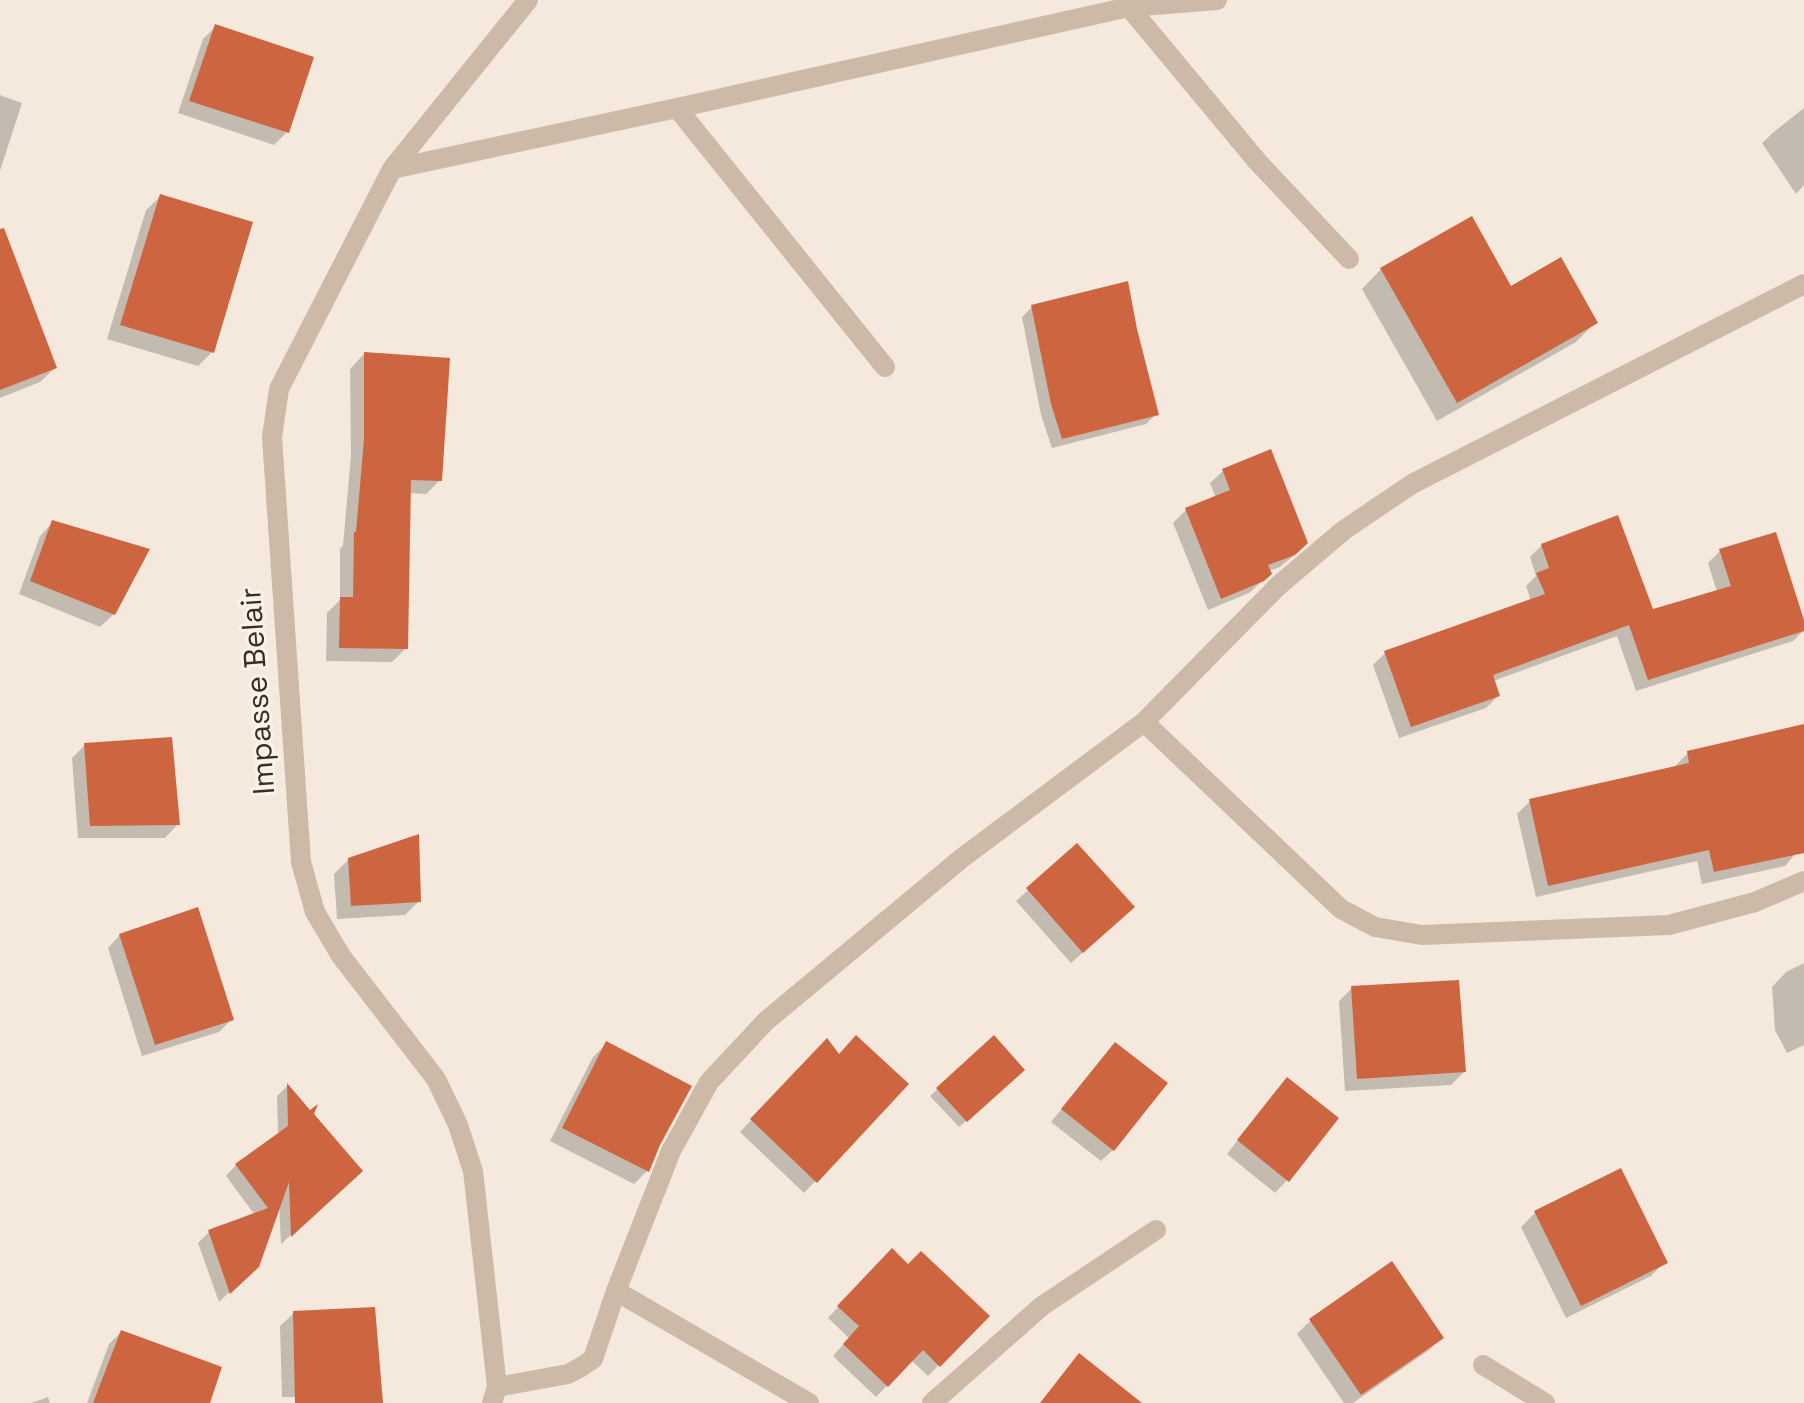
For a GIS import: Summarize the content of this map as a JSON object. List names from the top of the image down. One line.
{"streets":{"street":["Impasse Belair"]}}
